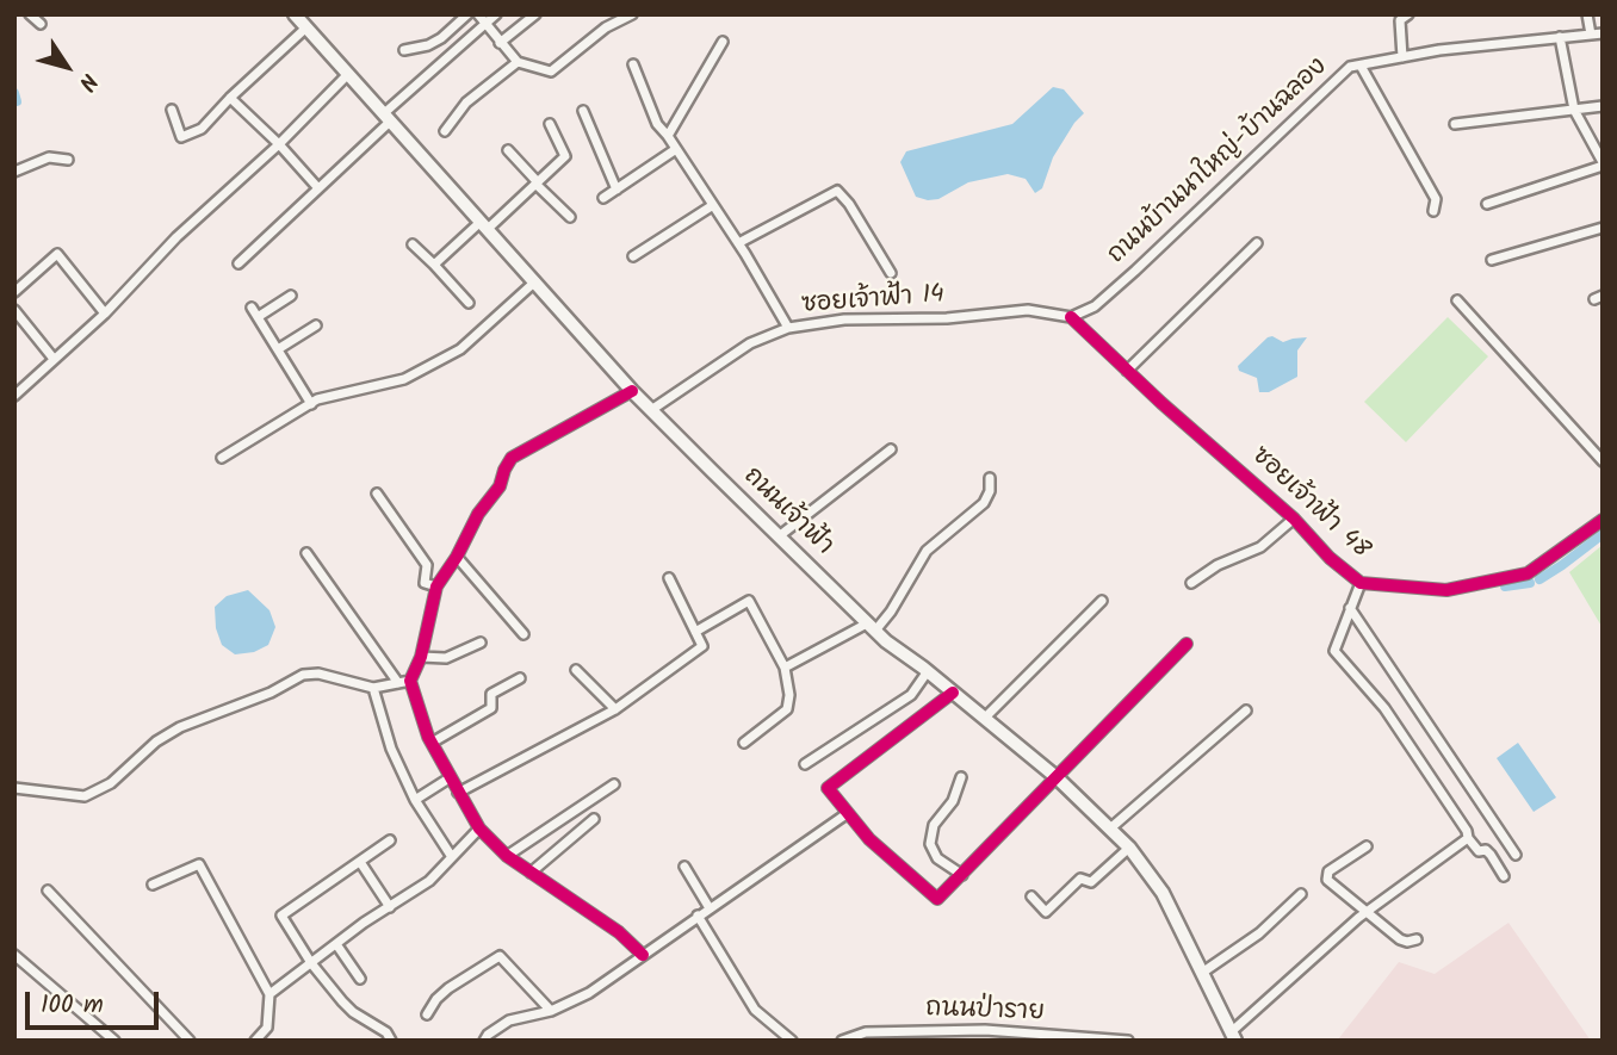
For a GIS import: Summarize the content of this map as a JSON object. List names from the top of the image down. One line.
{"streets":{"main road":["ถนนเจ้าฟ้า"],"street":["ถนนบ้านนาใหญ่-บ้านฉลอง","ซอยเจ้าฟ้า 14","ซอยเจ้าฟ้า 48","ถนนป่าราย"]},"crossings":[["ถนนบ้านนาใหญ่-บ้านฉลอง","ซอยเจ้าฟ้า 14"],["ถนนบ้านนาใหญ่-บ้านฉลอง","ซอยเจ้าฟ้า 48"],["ซอยเจ้าฟ้า 14","ซอยเจ้าฟ้า 48"],["ซอยเจ้าฟ้า 14","ถนนเจ้าฟ้า"]],"scale_bar":"100 m","north":"bottom right"}
